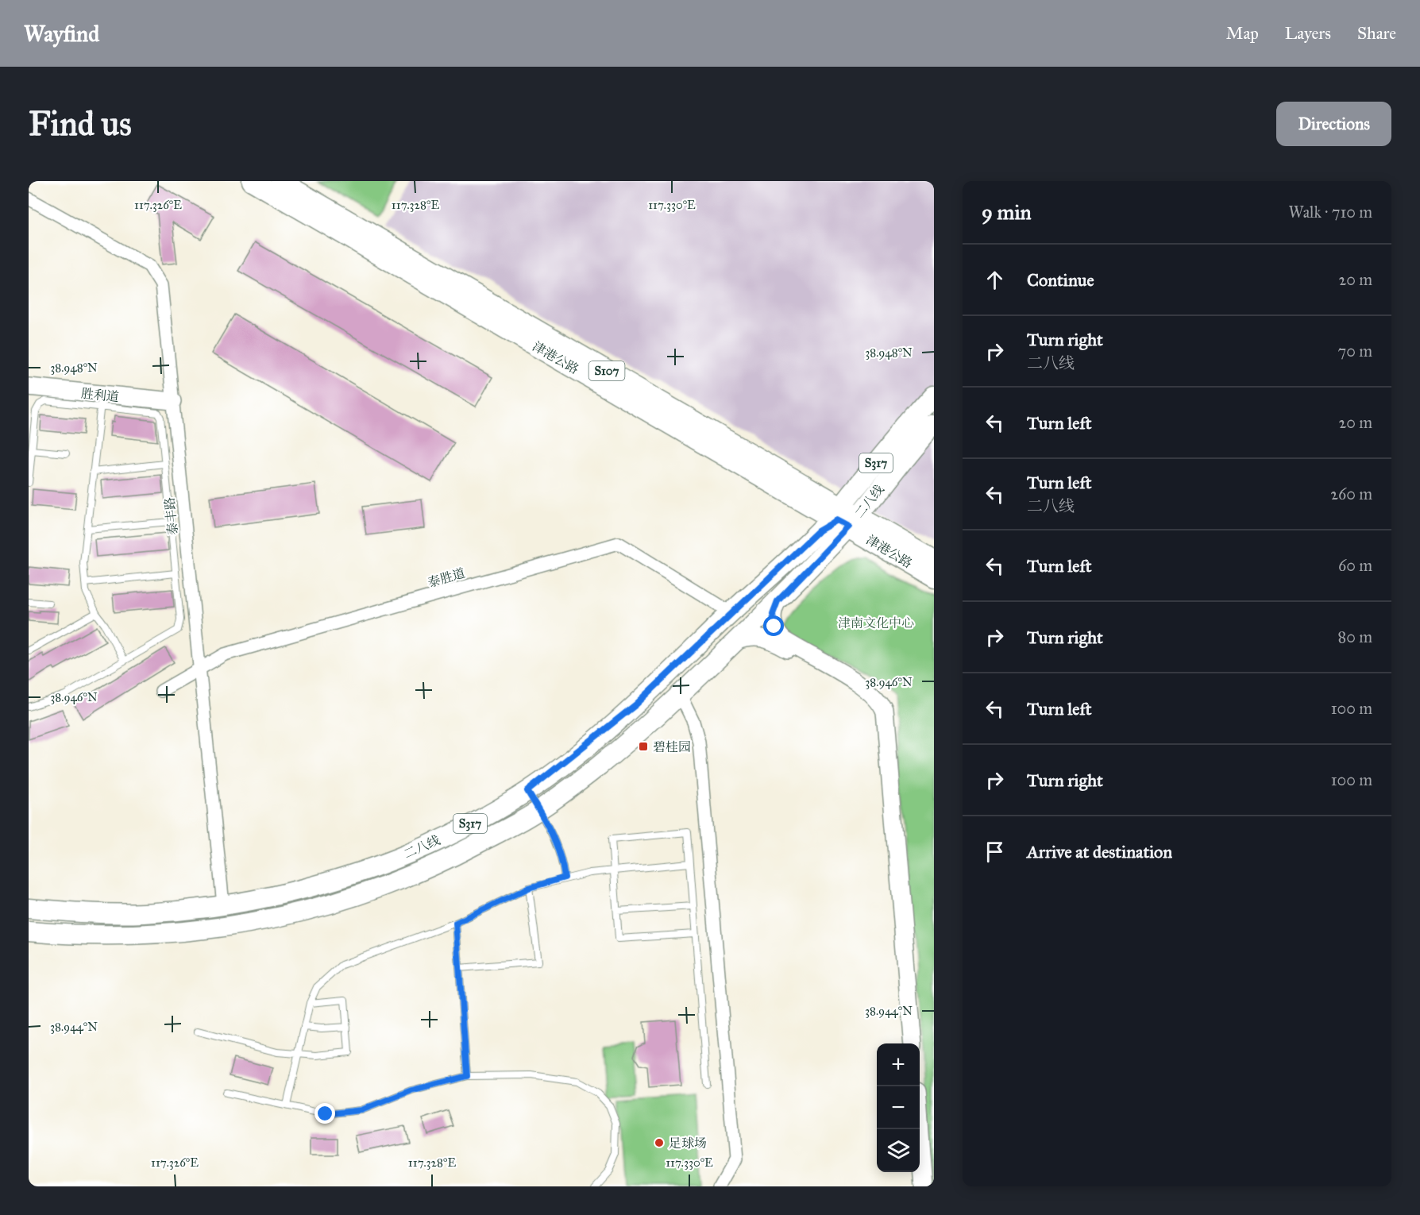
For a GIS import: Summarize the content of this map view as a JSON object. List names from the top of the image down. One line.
{"streets":{"main road":["津港公路","S107","S317","二八线"],"street":["胜利道","泰丰路","泰胜道"]},"crossings":[["津港公路","二八线"],["胜利道","泰丰路"],["二八线","泰丰路"],["二八线","泰胜道"],["泰丰路","泰胜道"]],"parks":["津南文化中心"],"places":{"transit":["碧桂园"],"other":["足球场"]},"page":{"header":"Wayfind","nav":["Map","Layers","Share"],"buttons":"Directions","title":"Find us","heading":["9 min","Walk · 710 m"],"list":[["Continue","20 m"],["Turn right","二八线","70 m"],["Turn left","20 m"],["Turn left","二八线","260 m"],["Turn left","60 m"],["Turn right","80 m"],["Turn left","100 m"],["Turn right","100 m"],"Arrive at destination"],"map_buttons":["+","−"]},"coordinates":["117.326°E","117.328°E","117.330°E","38.948°N","38.946°N","38.944°N"]}
